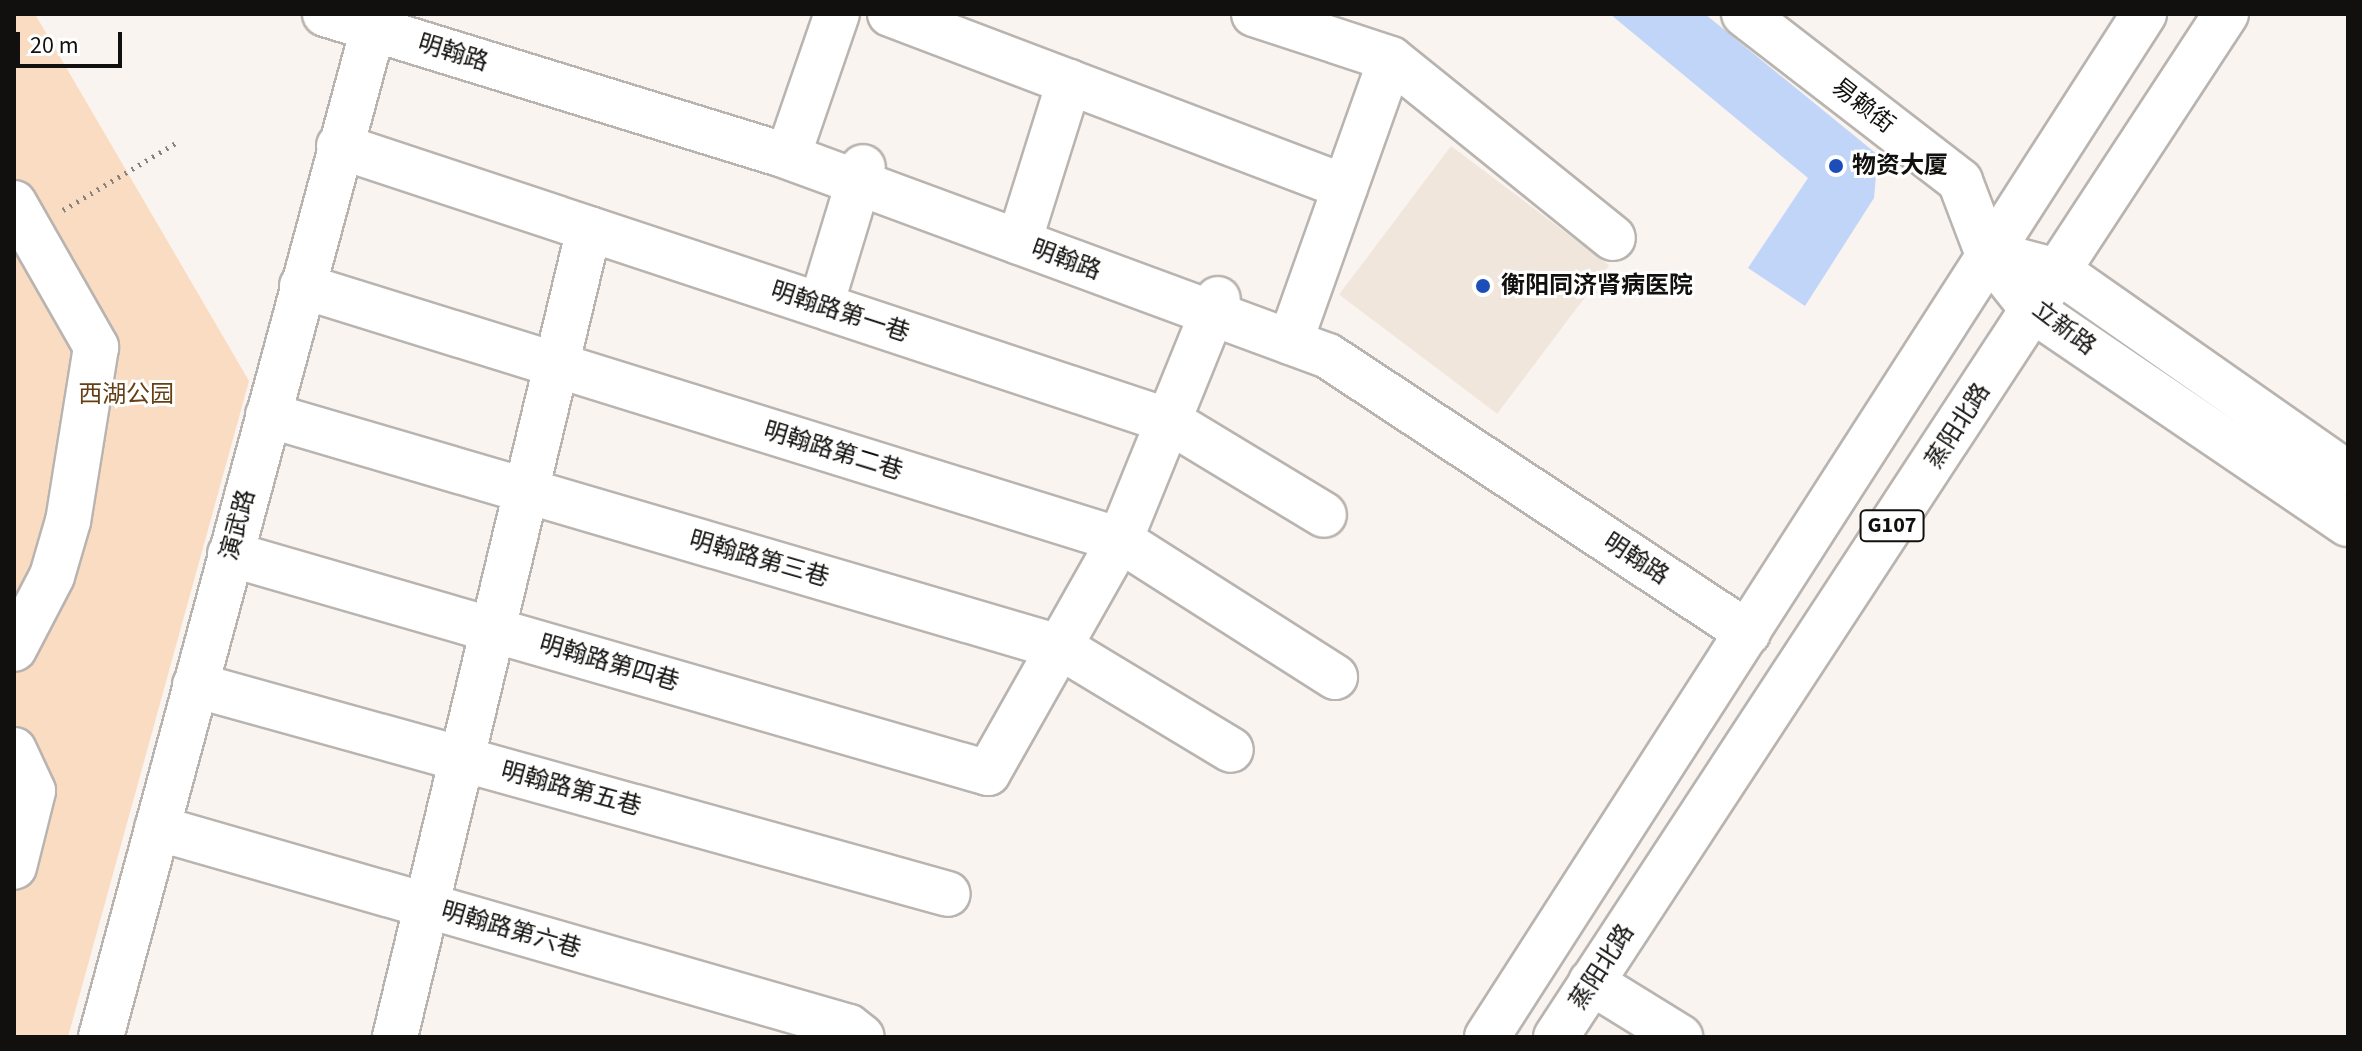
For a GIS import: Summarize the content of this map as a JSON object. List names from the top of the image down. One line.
{"streets":{"main road":["明翰路","易赖街","明翰路第一巷","立新路","蒸阳北路","明翰路第二巷","演武路","G107","明翰路第三巷","明翰路第四巷","明翰路第五巷","明翰路第六巷"]},"crossings":[["明翰路","演武路"],["明翰路","G107"],["易赖街","立新路"],["易赖街","G107"],["明翰路第一巷","演武路"],["立新路","蒸阳北路"],["立新路","G107"],["明翰路第二巷","演武路"],["演武路","明翰路第三巷"],["演武路","明翰路第四巷"],["演武路","明翰路第五巷"],["演武路","明翰路第六巷"],["明翰路第三巷","明翰路第四巷"]],"parks":["西湖公园"],"places":["物资大厦","衡阳同济肾病医院"],"scale_bar":"20 m"}
